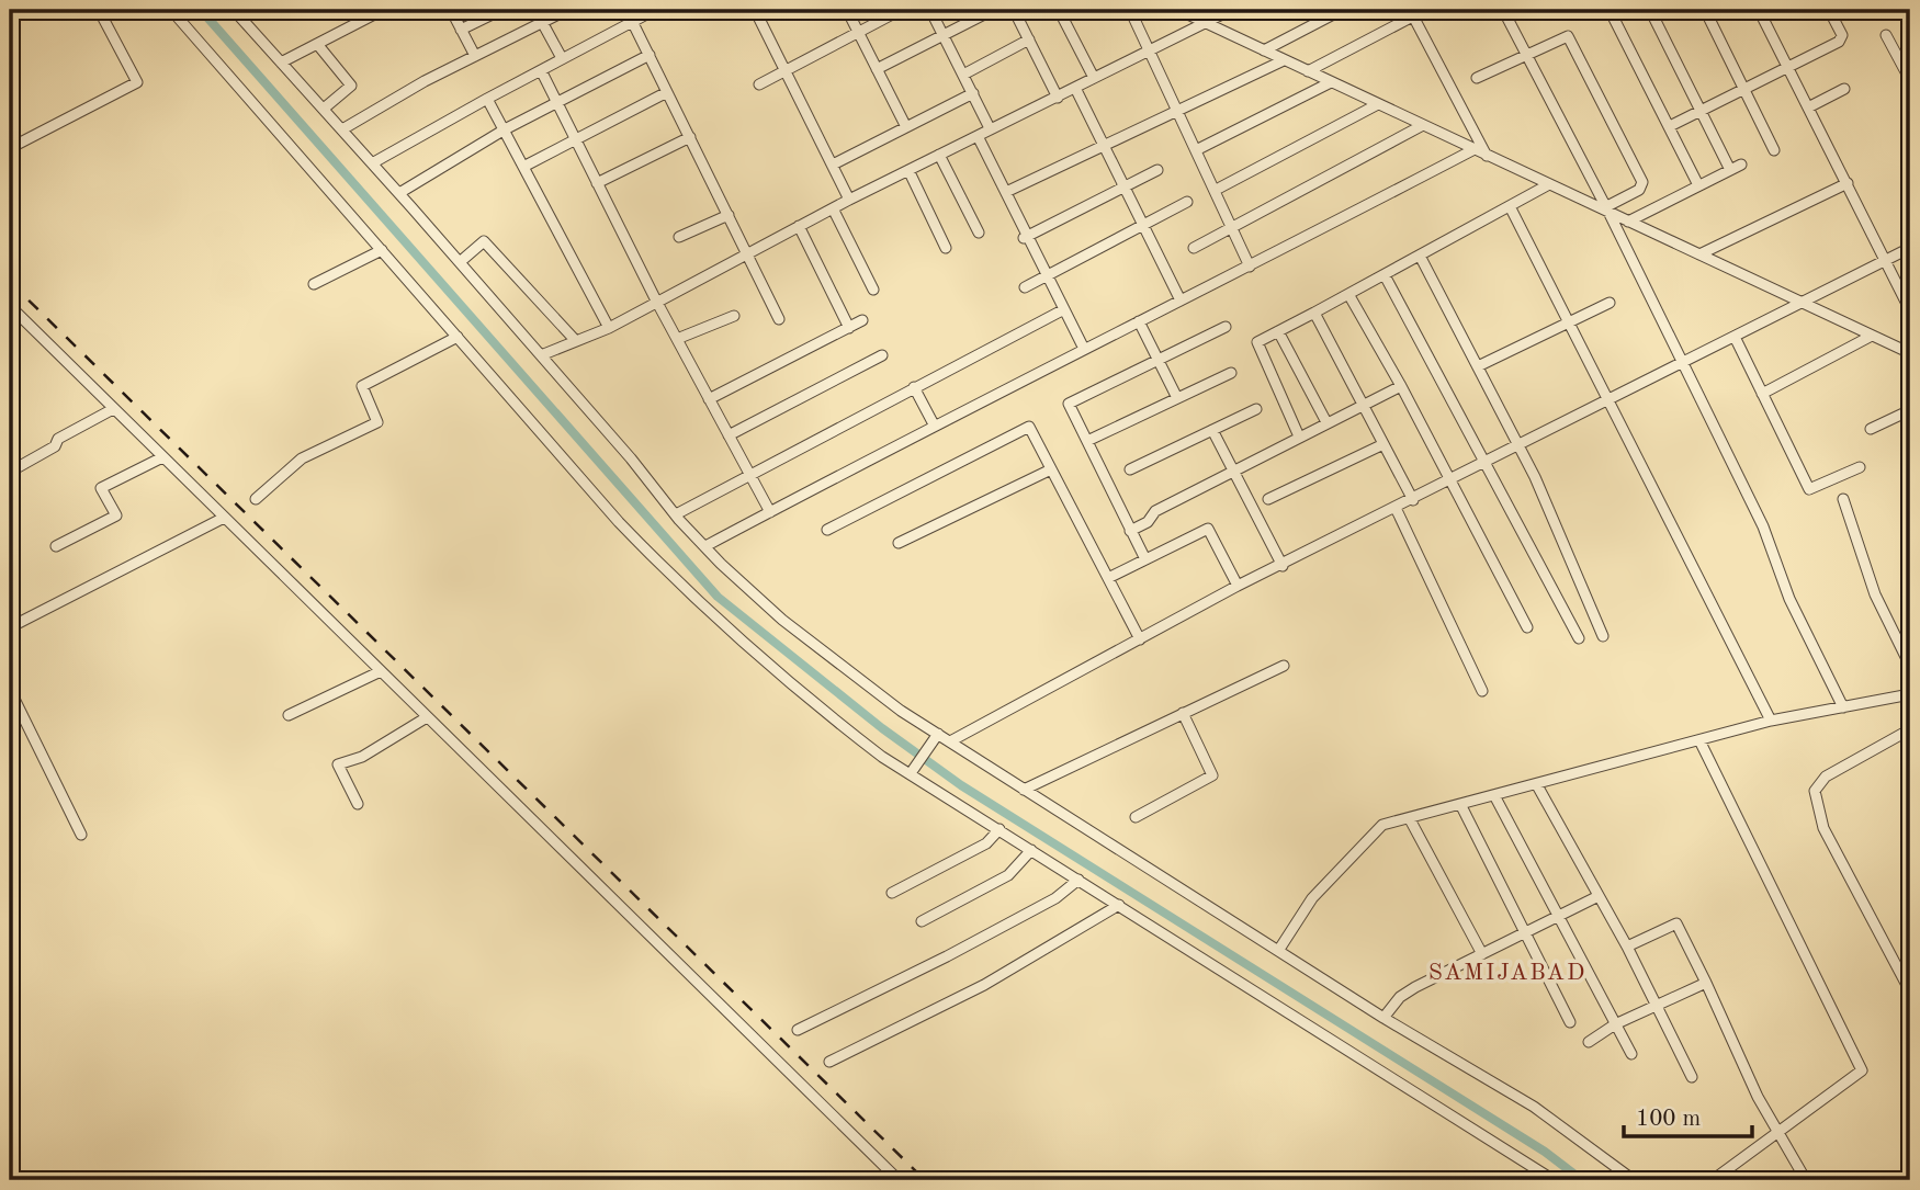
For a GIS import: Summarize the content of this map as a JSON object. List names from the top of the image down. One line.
{"districts":["SAMIJABAD"],"scale_bar":"100 m"}
